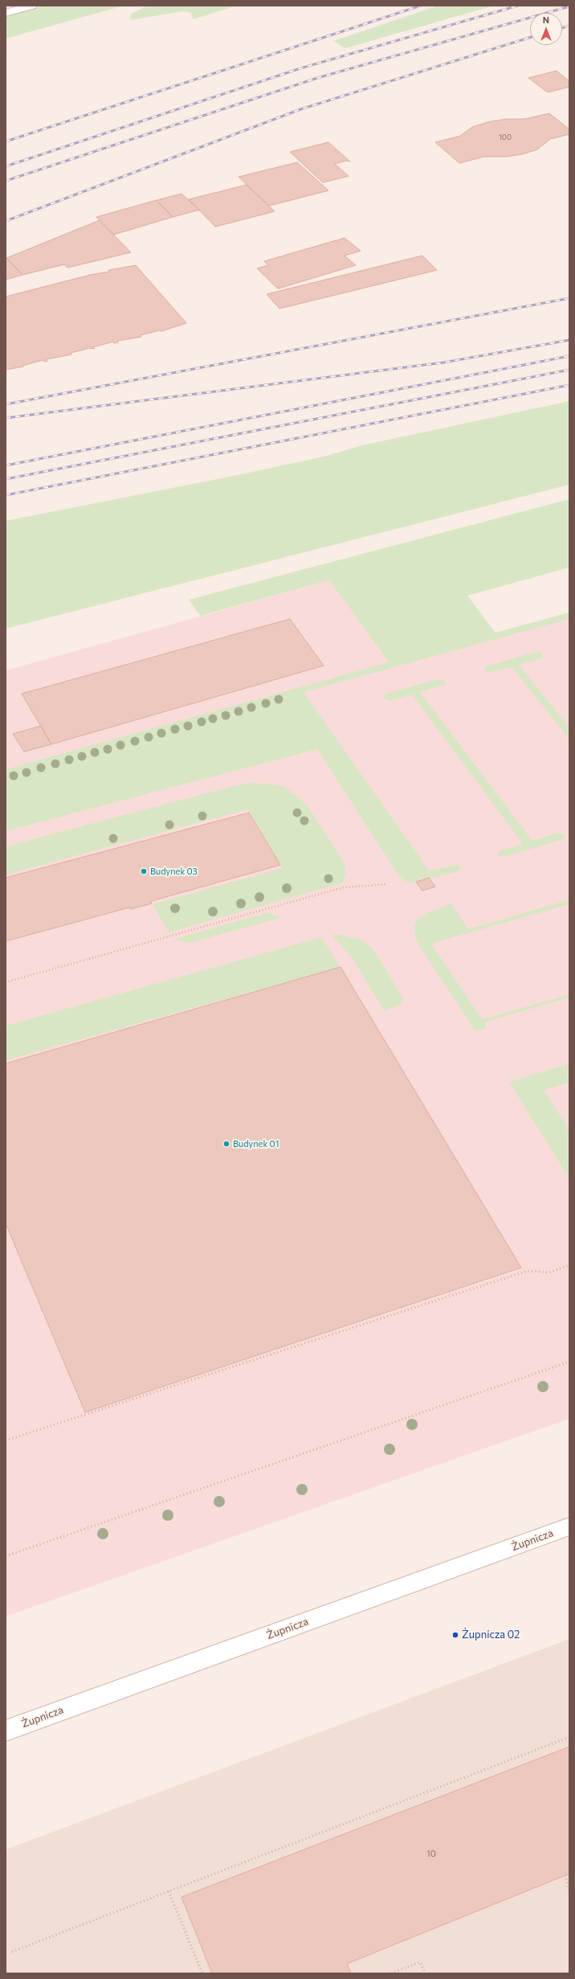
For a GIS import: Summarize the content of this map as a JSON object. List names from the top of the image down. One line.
{"streets":{"street":["Żupnicza"]},"places":["Budynek 03","Budynek 01","Żupnicza 02"],"house_numbers":["100","10"],"north":"top"}
